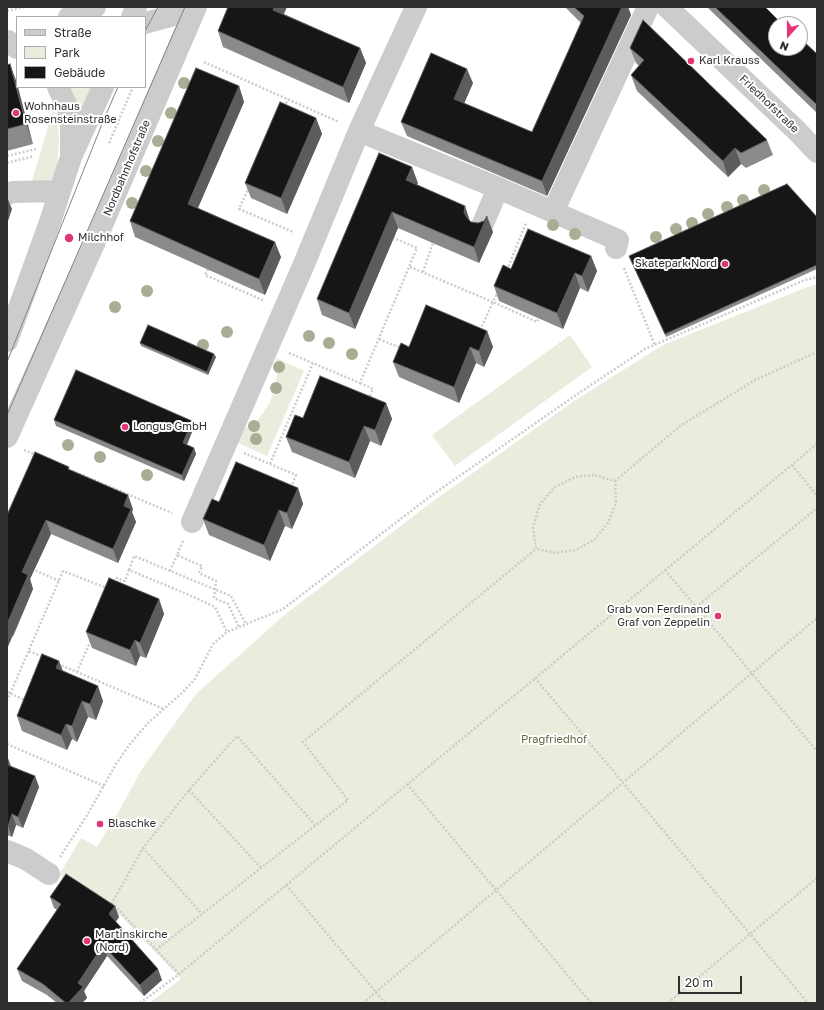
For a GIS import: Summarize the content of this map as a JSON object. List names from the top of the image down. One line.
{"streets":{"street":["Friedhofstraße","Nordbahnhofstraße"]},"parks":["Pragfriedhof"],"places":["Karl Krauss","Wohnhaus Rosensteinstraße","Milchhof","Skatepark Nord","Longus GmbH","Grab von Ferdinand Graf von Zeppelin","Blaschke","Martinskirche (Nord)"],"legend":["Straße","Park","Gebäude"],"scale_bar":"20 m","north":"bottom"}
